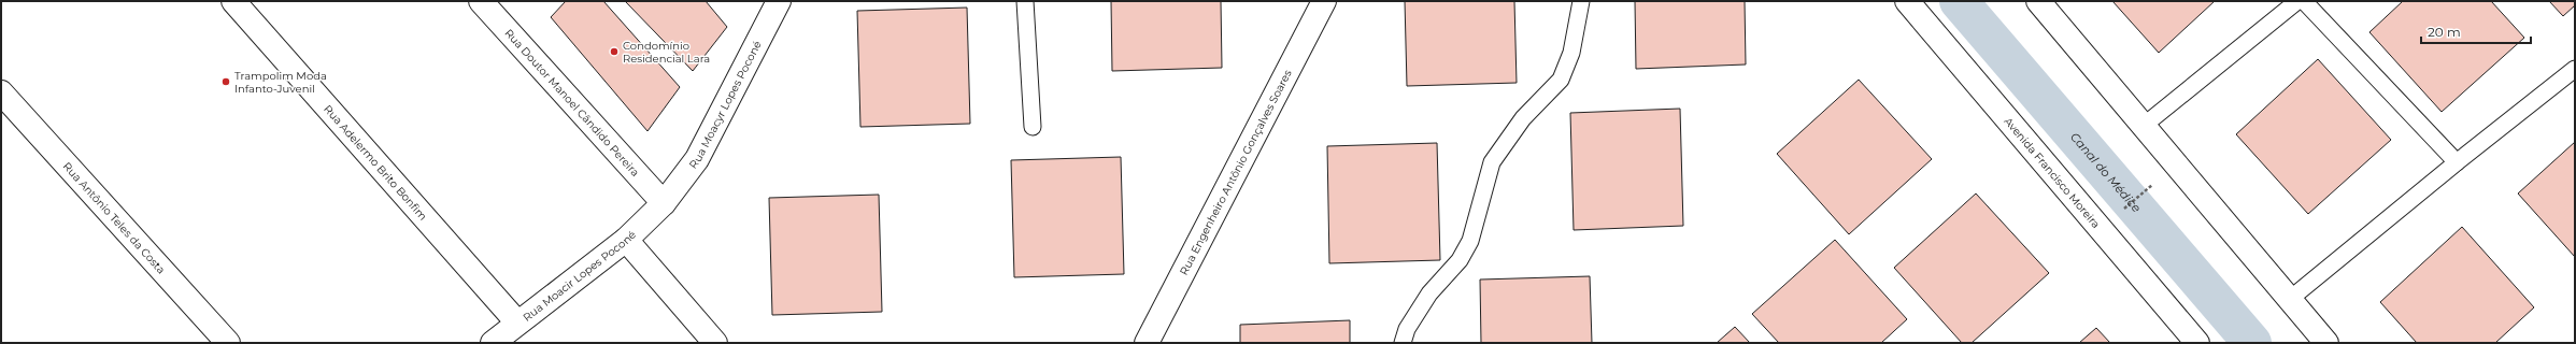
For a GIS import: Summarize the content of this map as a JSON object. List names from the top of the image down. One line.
{"streets":{"street":["Rua Doutor Manoel Cândido Pereira","Rua Moacyr Lopes Poconé","Rua Adelermo Brito Bonfim","Rua Engenheiro Antônio Gonçalves Soares","Avenida Francisco Moreira","Rua Antônio Teles da Costa","Rua Moacir Lopes Poconé"]},"crossings":[["Rua Doutor Manoel Cândido Pereira","Rua Moacyr Lopes Poconé"],["Rua Doutor Manoel Cândido Pereira","Rua Moacir Lopes Poconé"],["Rua Moacyr Lopes Poconé","Rua Moacir Lopes Poconé"],["Rua Adelermo Brito Bonfim","Rua Moacir Lopes Poconé"]],"water":["Canal do Médice"],"places":["Condomínio Residencial Lara","Trampolim Moda Infanto-Juvenil"],"scale_bar":"20 m"}
